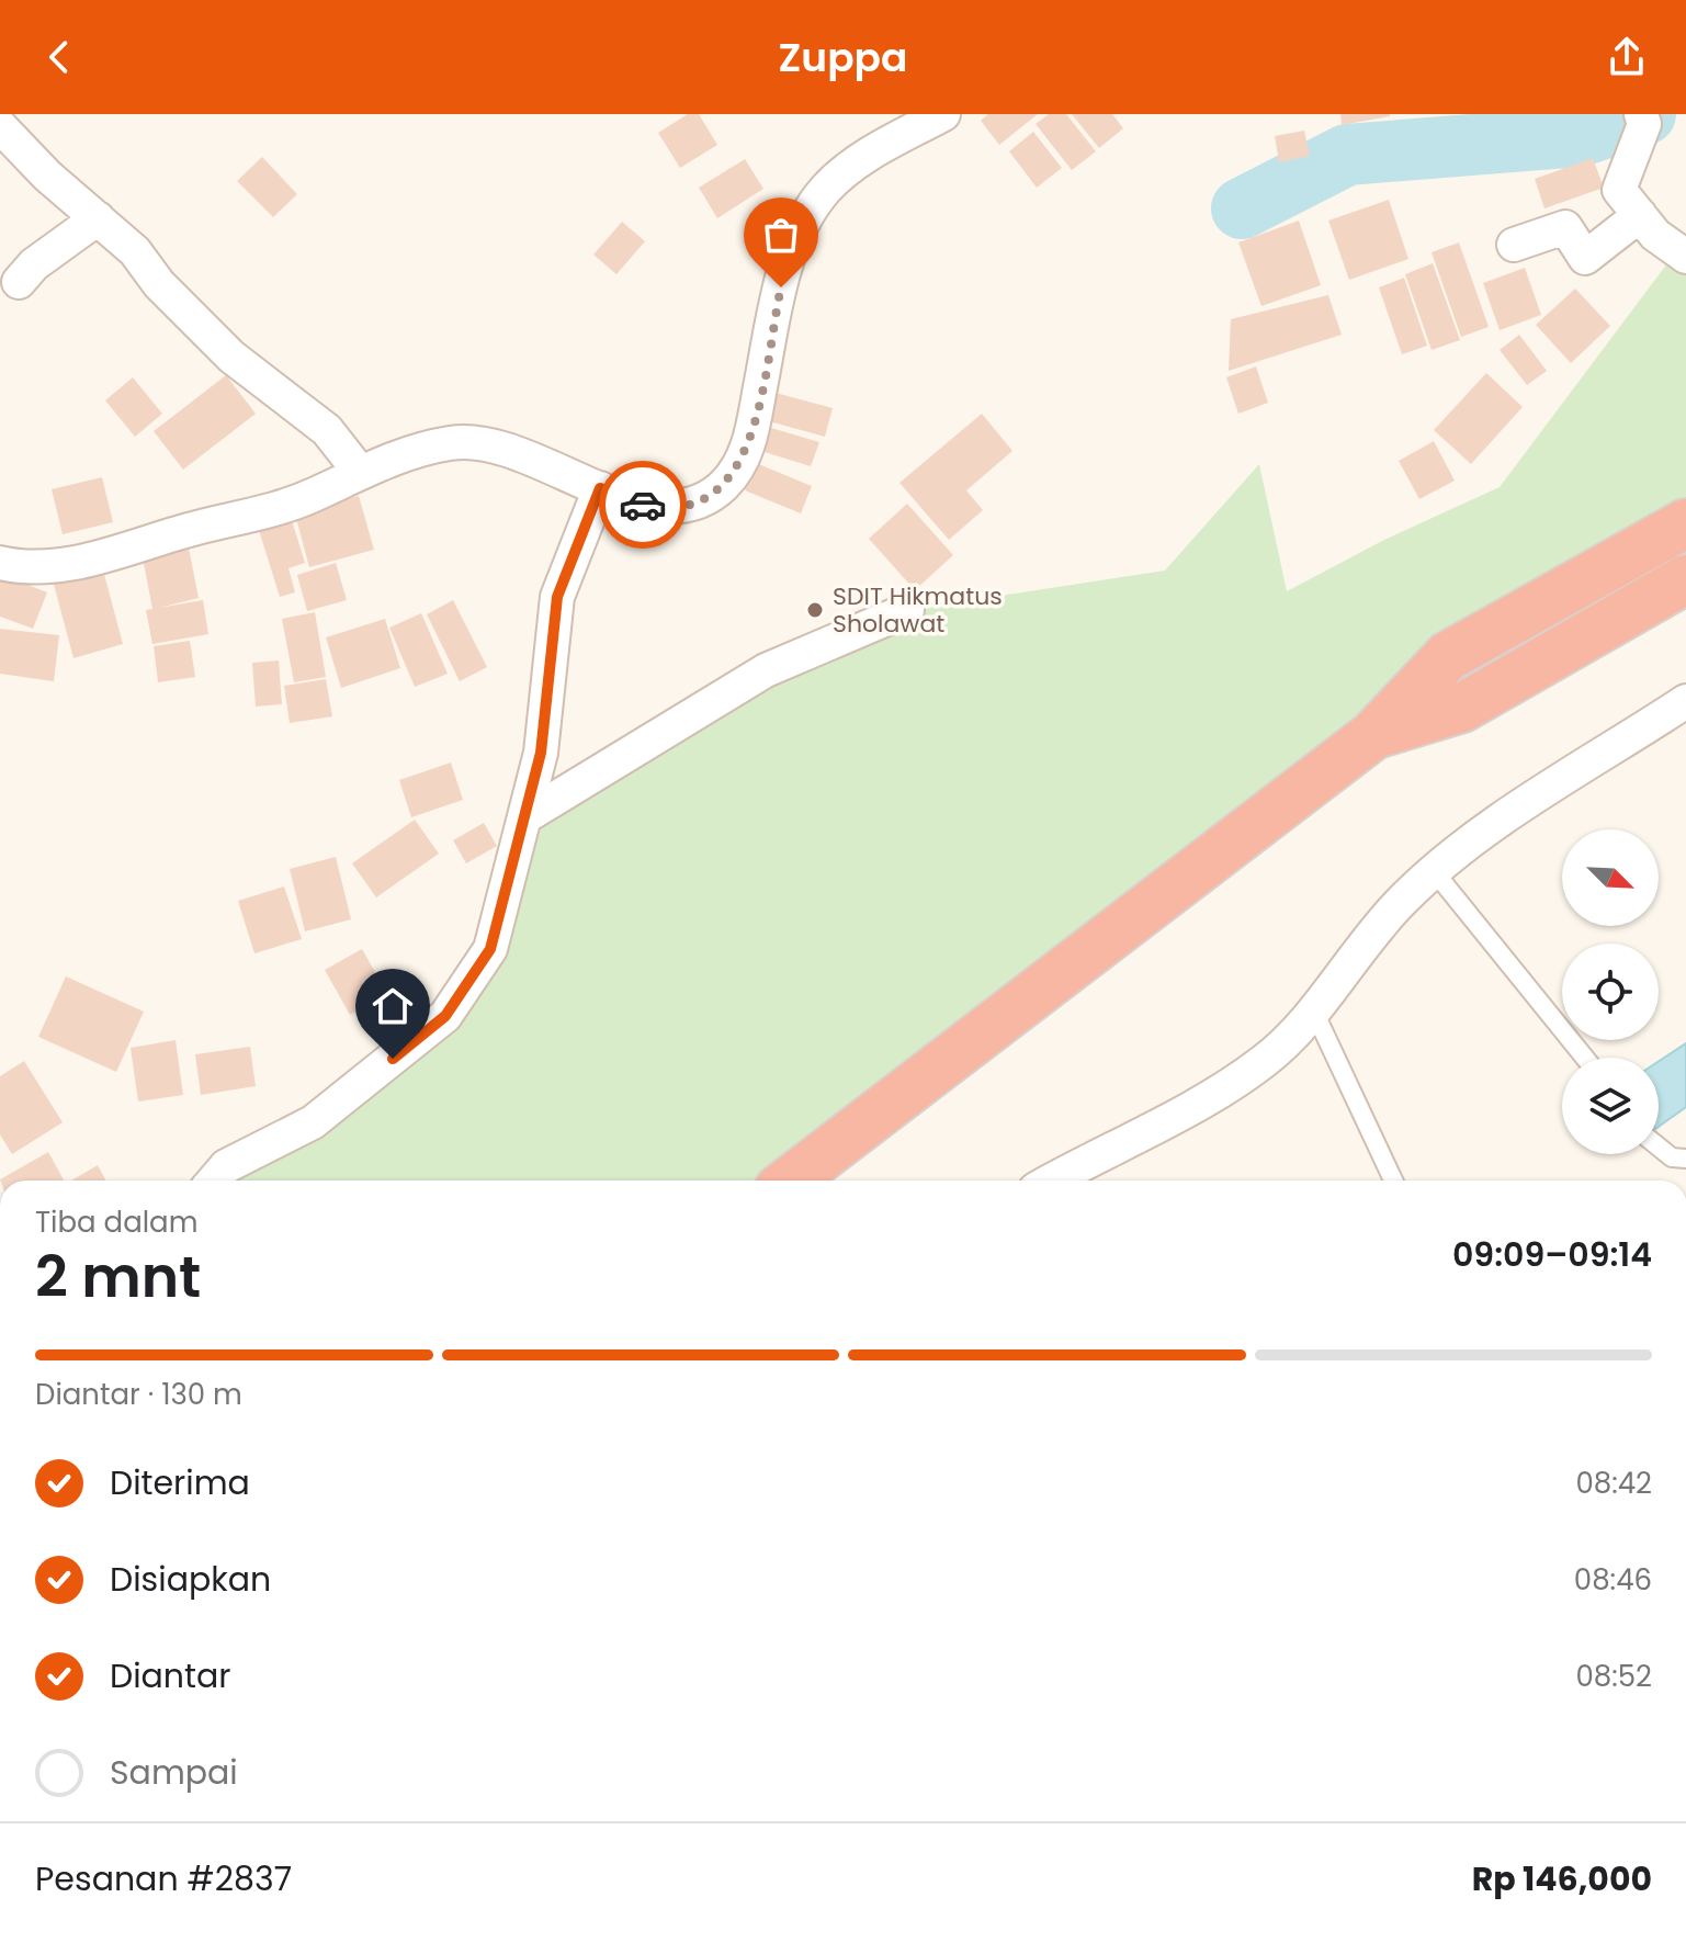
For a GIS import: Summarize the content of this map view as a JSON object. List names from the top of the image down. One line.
{"places":["SDIT Hikmatus Sholawat"],"north":"bottom right","page":{"header":"Zuppa","heading":["2 mnt","Tiba dalam","09:09–09:14"],"panel":["Pesanan #2837","Rp 146,000"],"bar":"Diantar · 130 m","list":[["Diterima","08:42"],["Disiapkan","08:46"],["Diantar","08:52"],"Sampai"]}}
